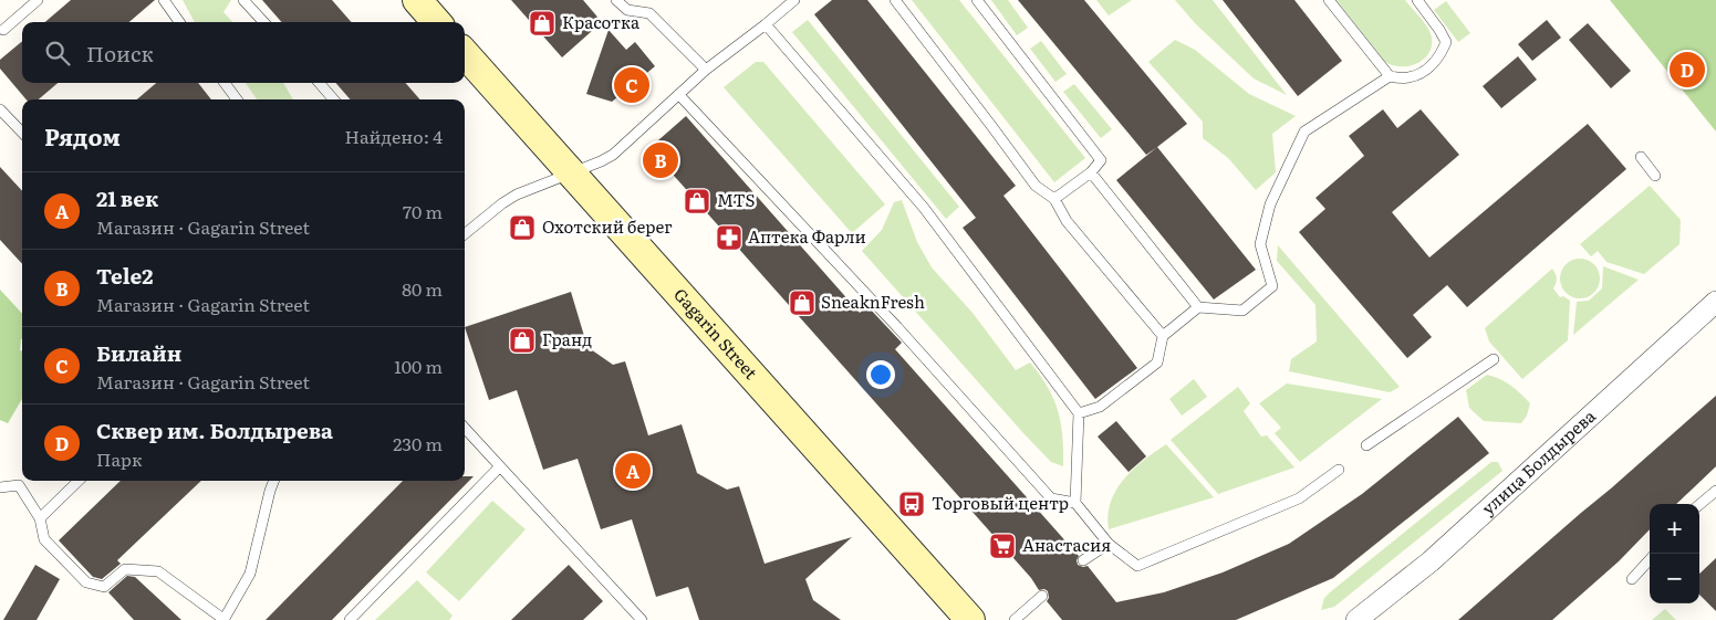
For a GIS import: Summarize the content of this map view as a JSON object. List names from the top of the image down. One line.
{"streets":{"main road":["Gagarin Street"],"street":["улица Болдырева"]},"places":{"shop":["Красотка","MTS","Охотский берег","SneaknFresh","Гранд"],"pharmacy":["Аптека Фарли"],"bus stop":["Торговый центр"],"supermarket":["Анастасия"]},"page":{"search":"Поиск","pins":["D","C","B","A"],"heading":["Рядом","Найдено: 4"],"list":[{"mark":"A","name":"21 век","note":"Магазин · Gagarin Street","value":"70 m"},{"mark":"B","name":"Tele2","note":"Магазин · Gagarin Street","value":"80 m"},{"mark":"C","name":"Билайн","note":"Магазин · Gagarin Street","value":"100 m"},{"mark":"D","name":"Сквер им. Болдырева","note":"Парк","value":"230 m"}],"map_buttons":["+","−"]}}
